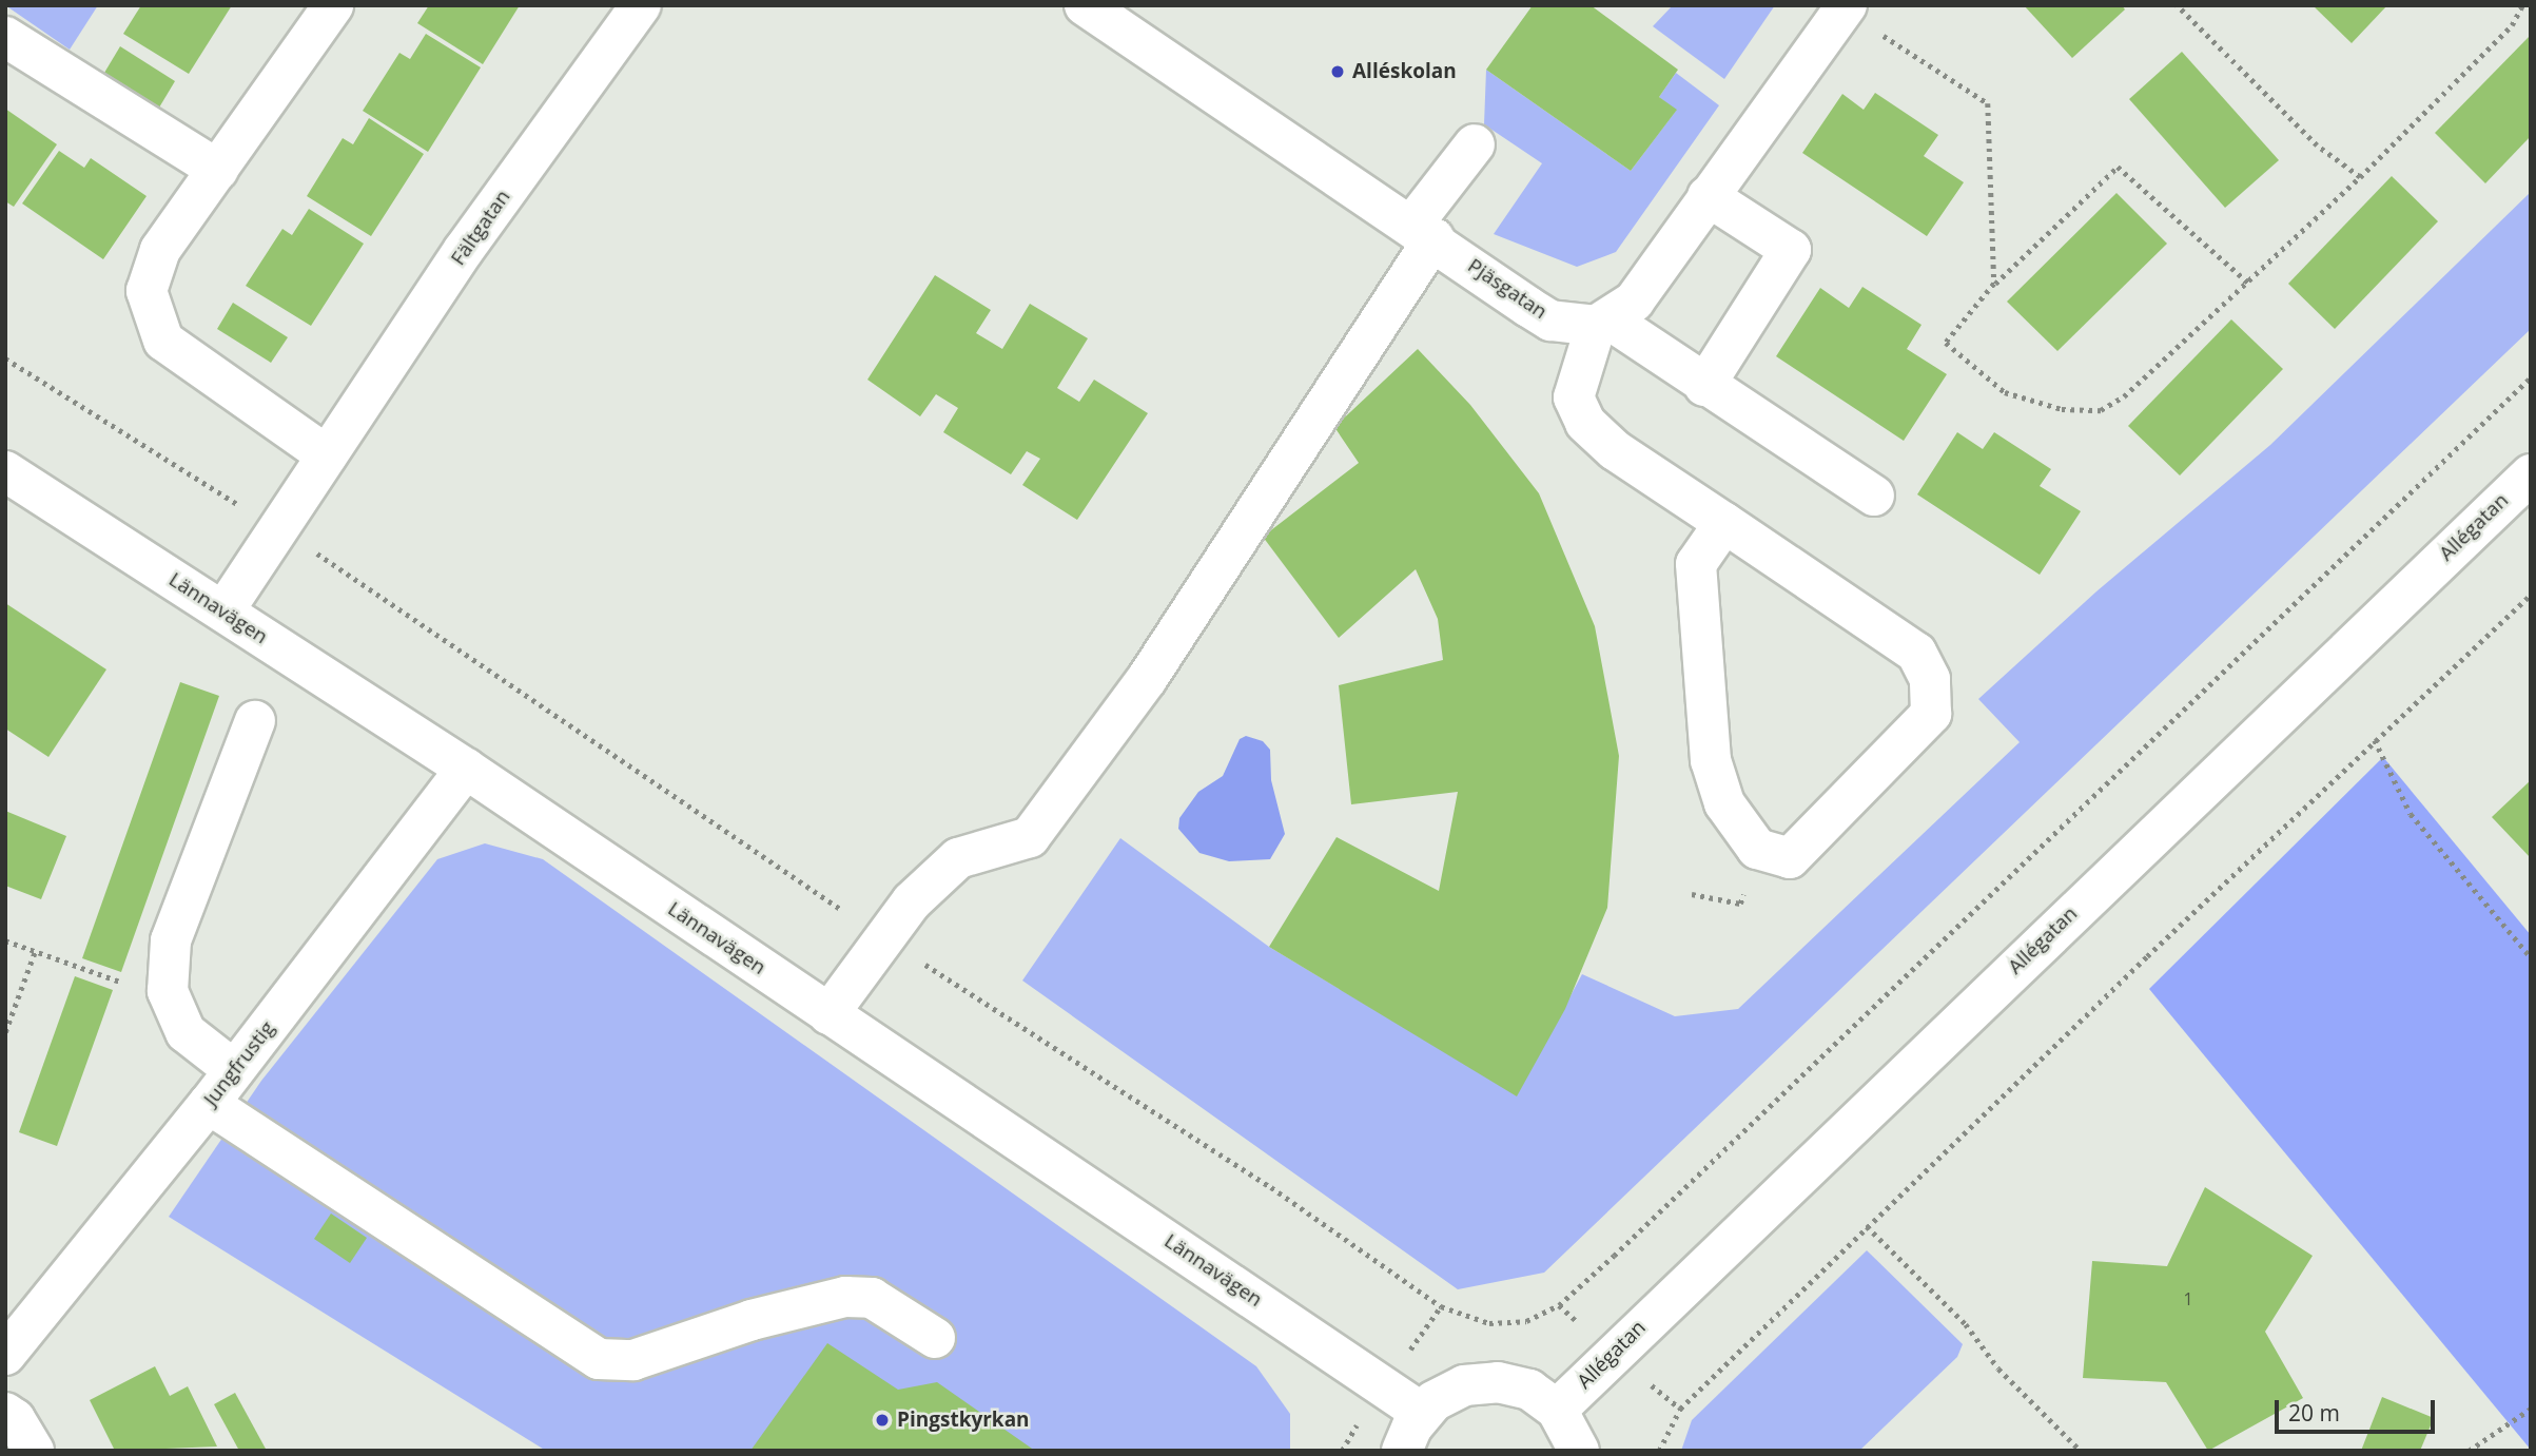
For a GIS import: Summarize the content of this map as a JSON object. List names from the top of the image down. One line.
{"streets":{"street":["Fältgatan","Pjäsgatan","Allégatan","Lännavägen","Jungfrustig"]},"crossings":[["Fältgatan","Lännavägen"],["Lännavägen","Jungfrustig"]],"places":["Alléskolan","Pingstkyrkan"],"house_numbers":["1"],"scale_bar":"20 m"}
